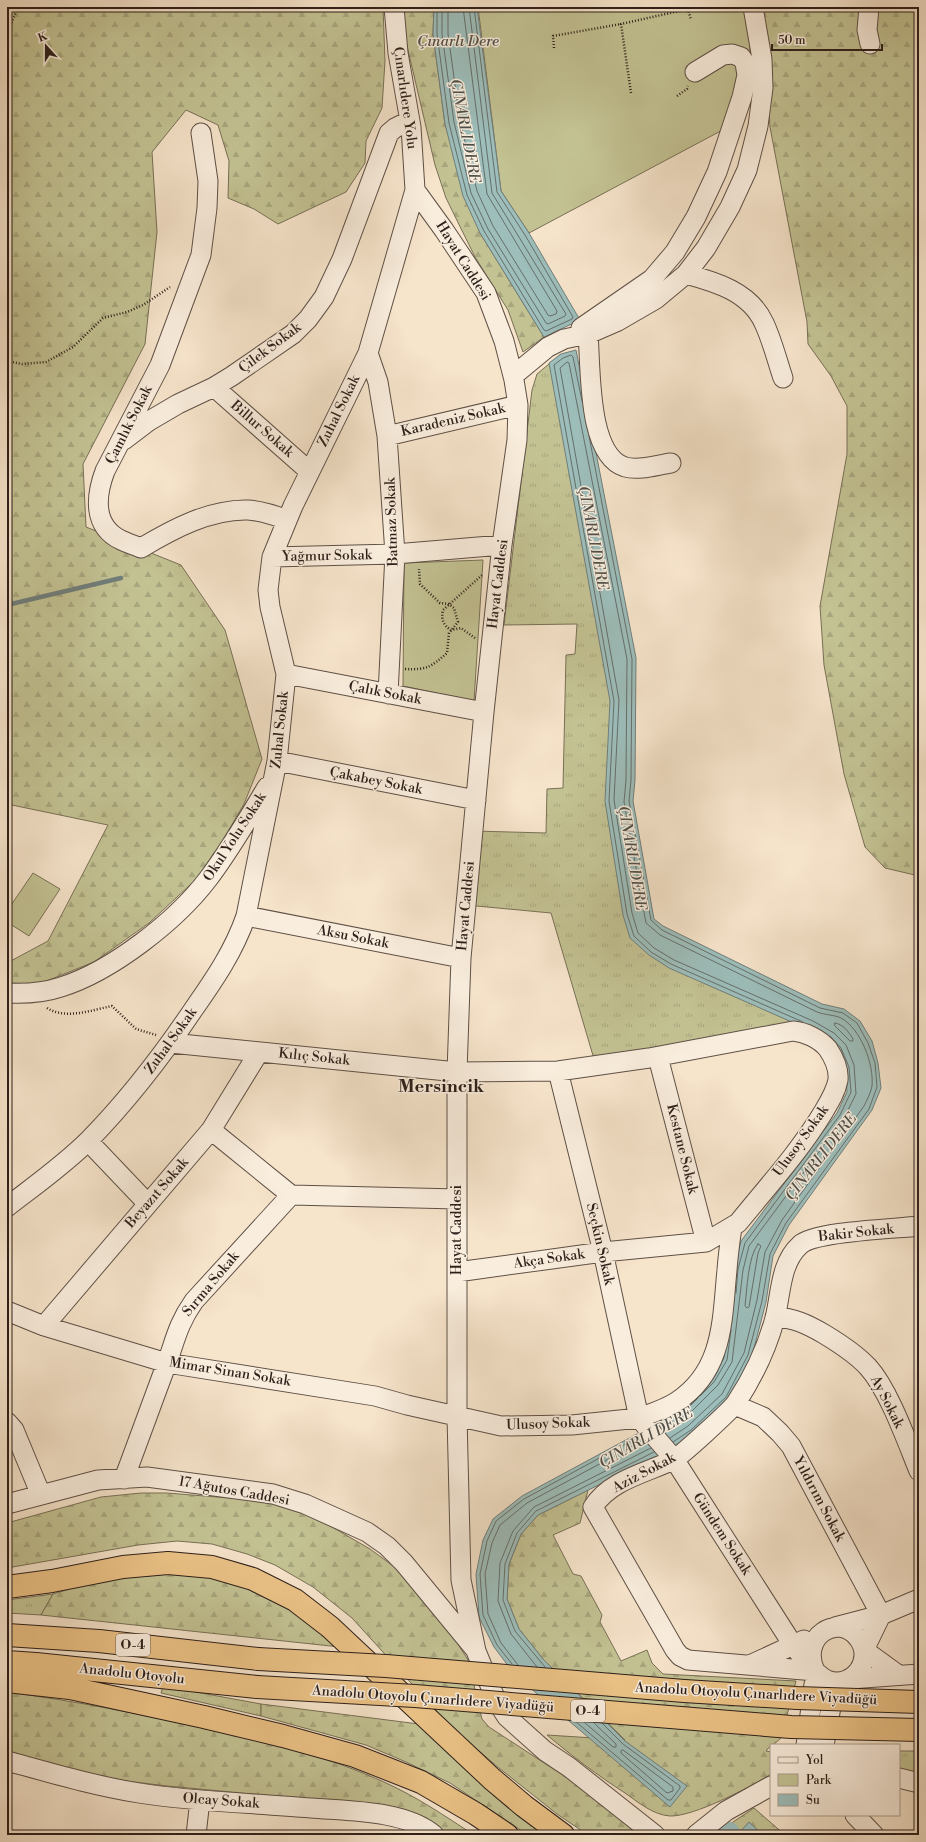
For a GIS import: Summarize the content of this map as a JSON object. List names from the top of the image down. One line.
{"streets":{"highway":["O-4","Anadolu Otoyolu","Anadolu Otoyolu Çınarlıdere Viyadüğü"],"street":["Çınarlıdere Yolu","Hayat Caddesi","Çilek Sokak","Zuhal Sokak","Karadeniz Sokak","Çamlık Sokak","Billur Sokak","Batmaz Sokak","Yağmur Sokak","Çalık Sokak","Çakabey Sokak","Okul Yolu Sokak","Aksu Sokak","Kılıç Sokak","Ulusoy Sokak","Kestane Sokak","Beyazıt Sokak","Bakir Sokak","Seçkin Sokak","Akça Sokak","Sırma Sokak","Mimar Sinan Sokak","Ay Sokak","Aziz Sokak","17 Ağutos Caddesi","Yıldırım Sokak","Gündem Sokak","Olcay Sokak"]},"crossings":[["Çınarlıdere Yolu","Hayat Caddesi"],["Çınarlıdere Yolu","Çilek Sokak"],["Çınarlıdere Yolu","Zuhal Sokak"],["Hayat Caddesi","Zuhal Sokak"],["Hayat Caddesi","Karadeniz Sokak"],["Hayat Caddesi","Yağmur Sokak"],["Hayat Caddesi","Çalık Sokak"],["Hayat Caddesi","Çakabey Sokak"],["Hayat Caddesi","Aksu Sokak"],["Hayat Caddesi","Kılıç Sokak"],["Hayat Caddesi","Ulusoy Sokak"],["Hayat Caddesi","Akça Sokak"],["Hayat Caddesi","Mimar Sinan Sokak"],["Hayat Caddesi","17 Ağutos Caddesi"],["Çilek Sokak","Çamlık Sokak"],["Çilek Sokak","Billur Sokak"],["Zuhal Sokak","Çamlık Sokak"],["Zuhal Sokak","Billur Sokak"],["Zuhal Sokak","Batmaz Sokak"],["Zuhal Sokak","Yağmur Sokak"],["Zuhal Sokak","Çalık Sokak"],["Zuhal Sokak","Çakabey Sokak"],["Zuhal Sokak","Okul Yolu Sokak"],["Zuhal Sokak","Aksu Sokak"],["Zuhal Sokak","Kılıç Sokak"],["Karadeniz Sokak","Batmaz Sokak"],["Batmaz Sokak","Yağmur Sokak"],["Batmaz Sokak","Çalık Sokak"],["Çakabey Sokak","Okul Yolu Sokak"],["Kılıç Sokak","Ulusoy Sokak"],["Kılıç Sokak","Beyazıt Sokak"],["Ulusoy Sokak","Kestane Sokak"],["Ulusoy Sokak","Seçkin Sokak"],["Ulusoy Sokak","Akça Sokak"],["Ulusoy Sokak","Mimar Sinan Sokak"],["Ulusoy Sokak","Gündem Sokak"],["Kestane Sokak","Akça Sokak"],["Beyazıt Sokak","Mimar Sinan Sokak"],["Bakir Sokak","Ay Sokak"],["Bakir Sokak","Aziz Sokak"],["Seçkin Sokak","Akça Sokak"],["Seçkin Sokak","Gündem Sokak"],["Sırma Sokak","Mimar Sinan Sokak"],["Sırma Sokak","17 Ağutos Caddesi"],["Ay Sokak","Aziz Sokak"],["Aziz Sokak","Yıldırım Sokak"],["Aziz Sokak","Gündem Sokak"],["Anadolu Otoyolu","Anadolu Otoyolu Çınarlıdere Viyadüğü"]],"districts":["Mersincik"],"water":["Çınarlı Dere","ÇINARLI DERE"],"legend":["Yol","Park","Su"],"scale_bar":"50 m","north":"top"}
